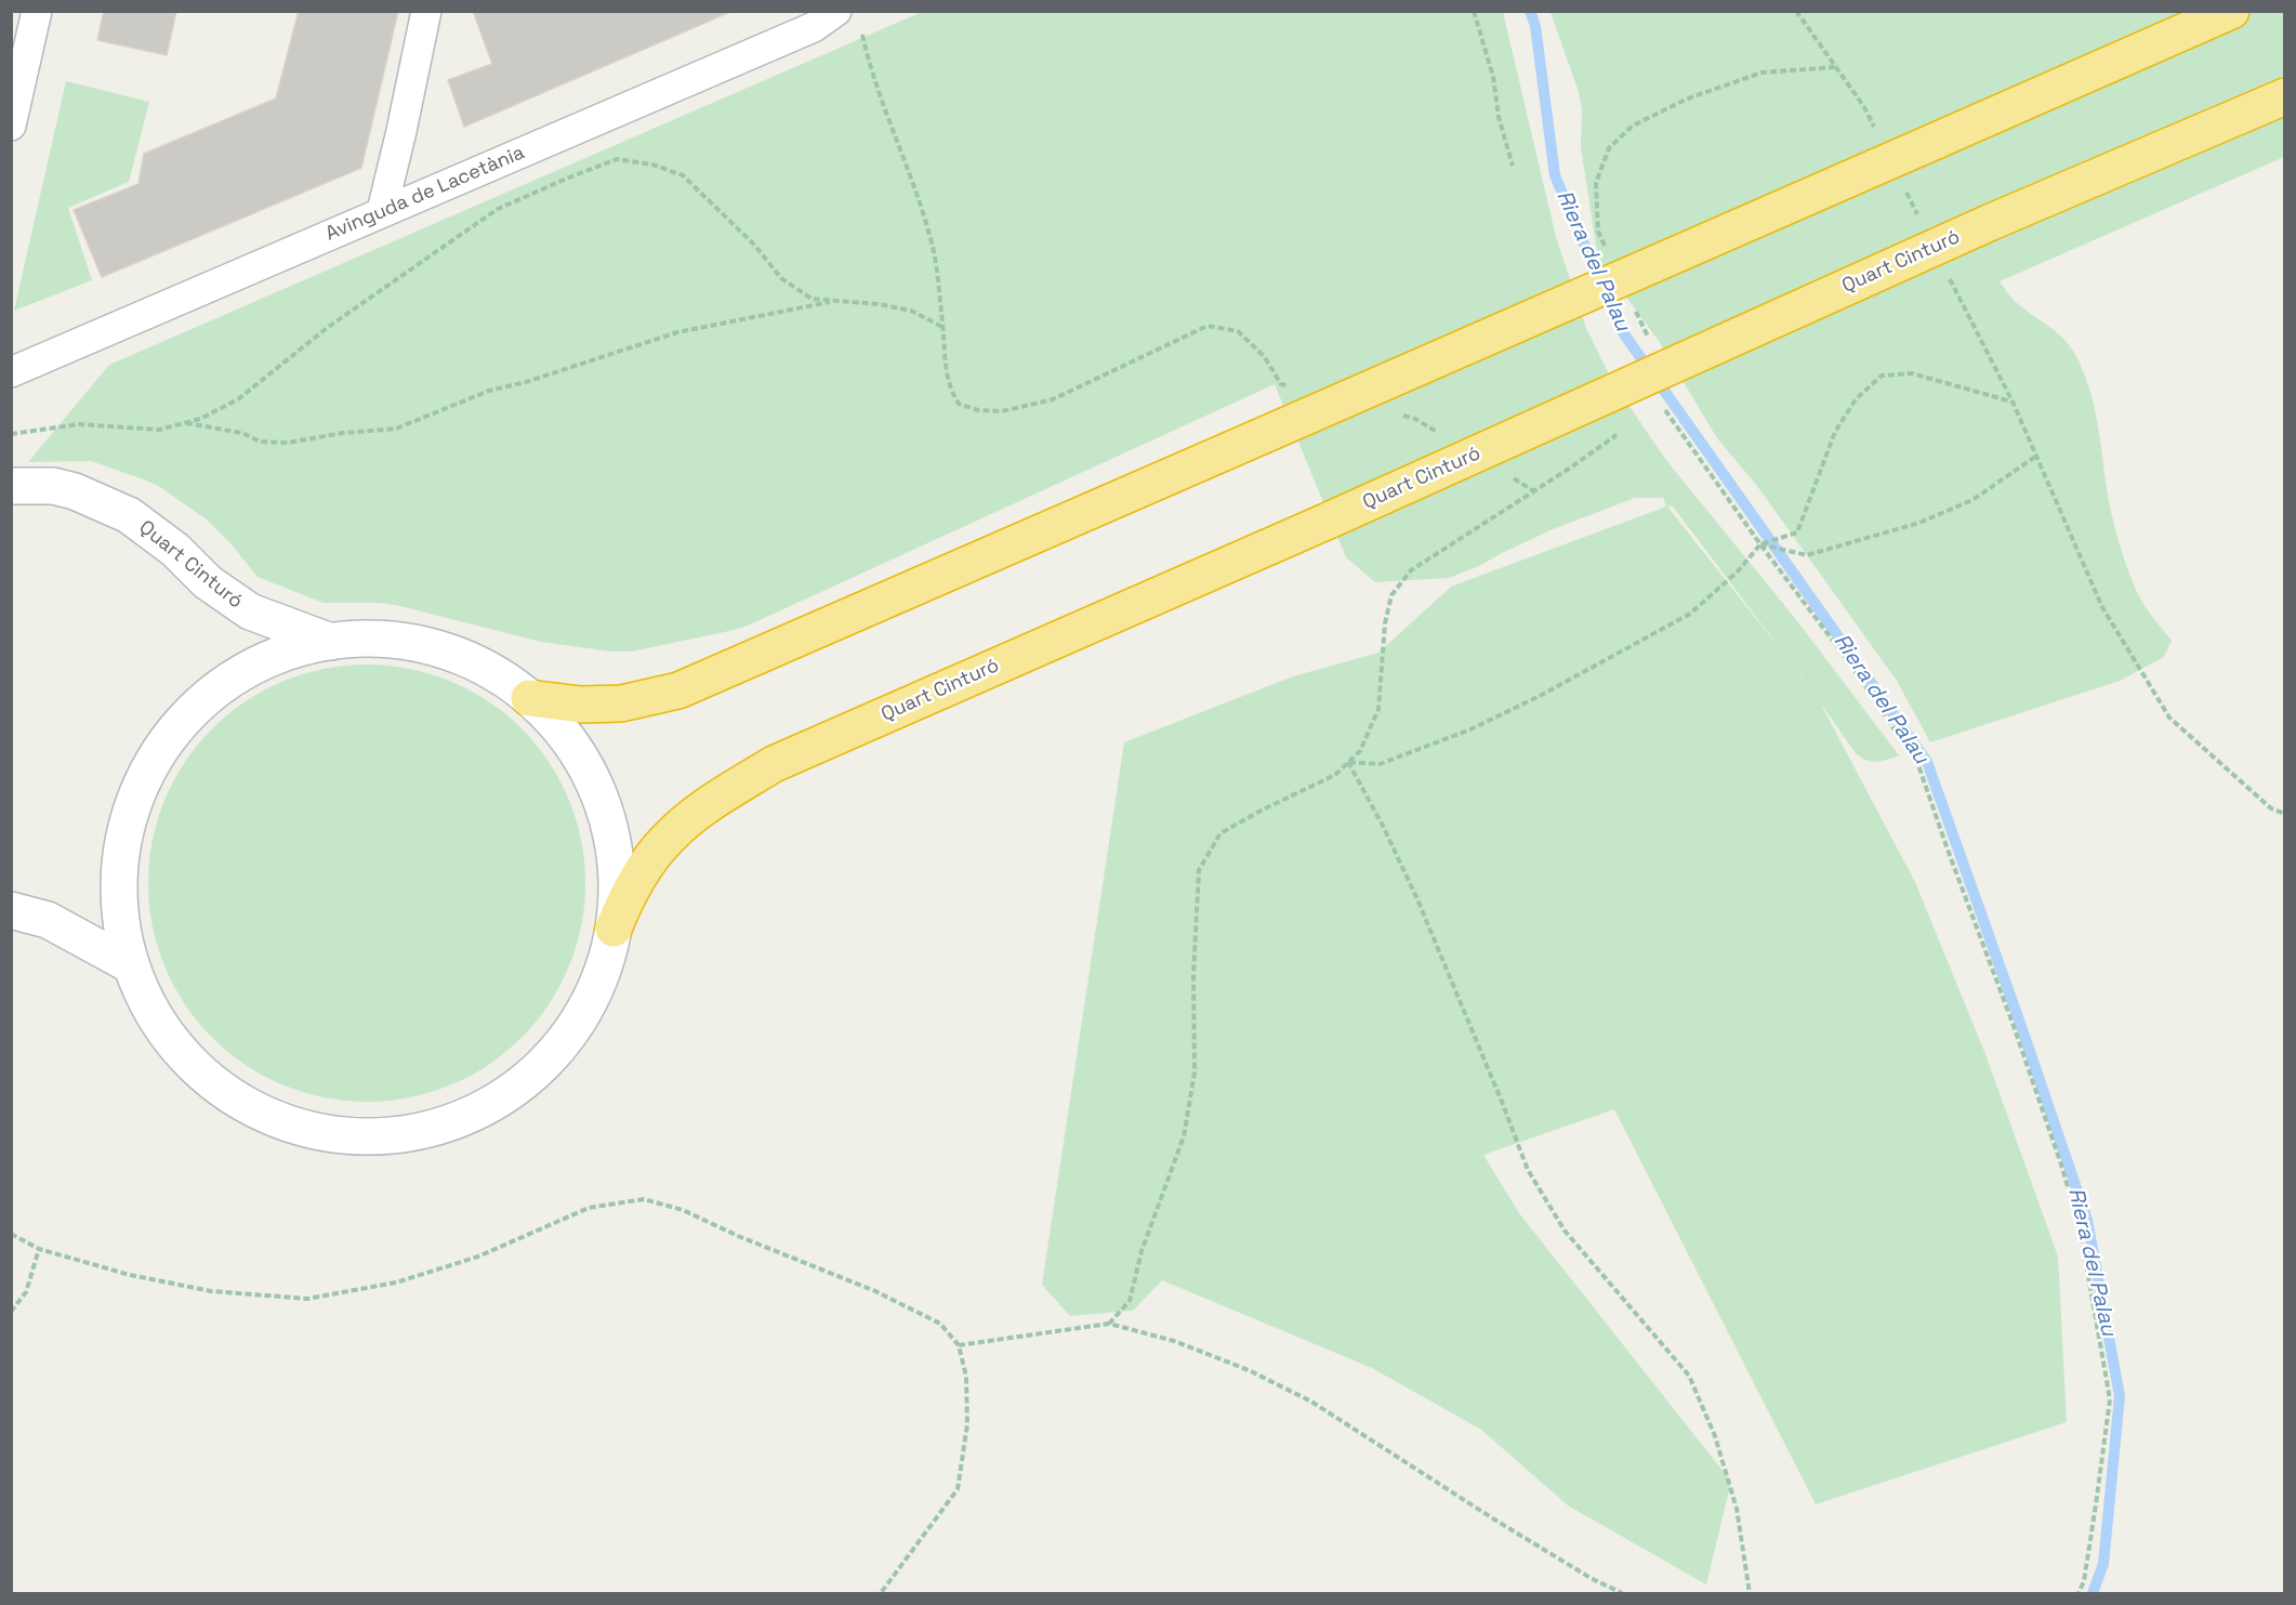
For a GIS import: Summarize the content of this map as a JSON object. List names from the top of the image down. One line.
{"streets":{"highway":["Quart Cinturó"],"street":["Avinguda de Lacetània"]},"water":["Riera del Palau"]}
